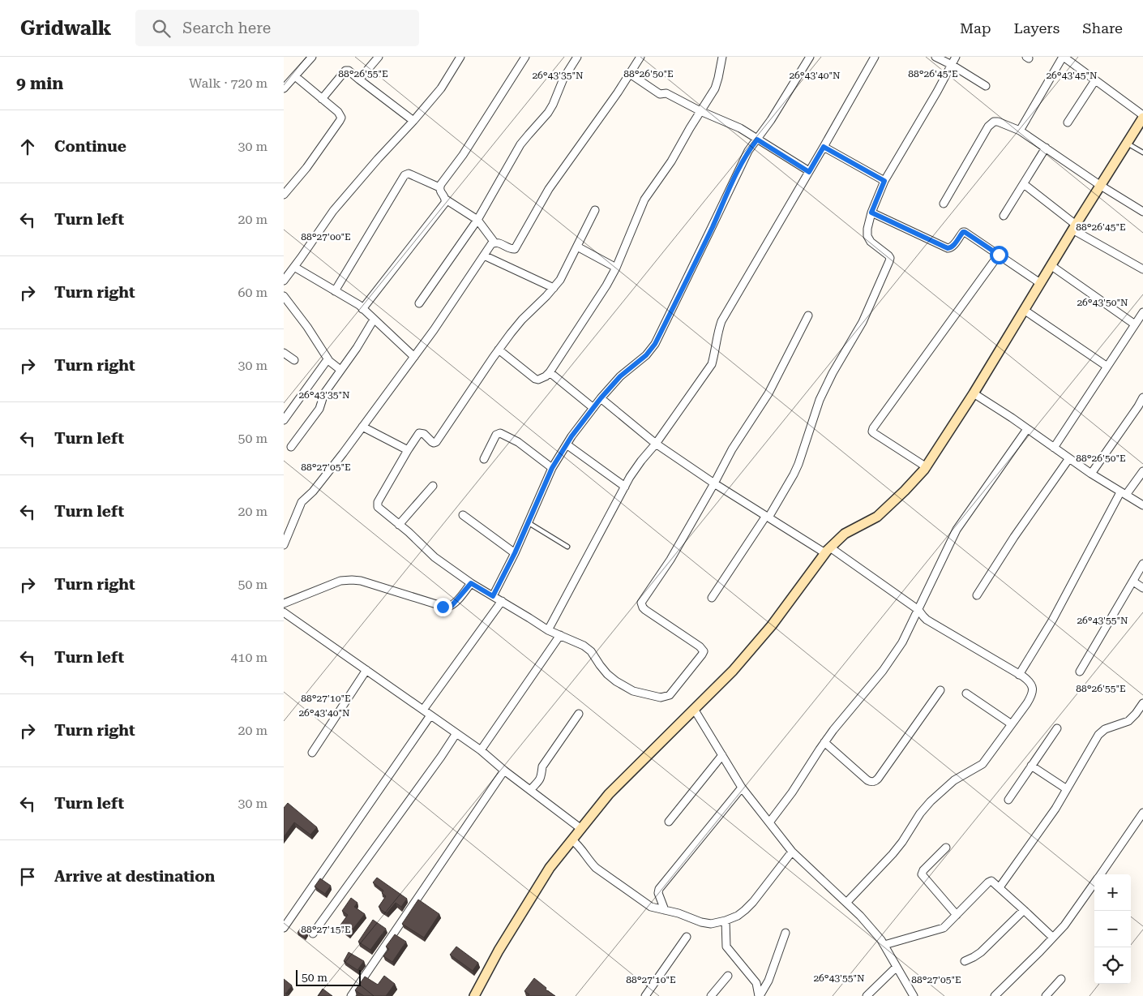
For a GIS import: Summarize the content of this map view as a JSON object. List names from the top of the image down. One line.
{"scale_bar":"50 m","page":{"header":"Gridwalk","search":"Search here","nav":["Map","Layers","Share"],"heading":["9 min","Walk · 720 m"],"list":[["Continue","30 m"],["Turn left","20 m"],["Turn right","60 m"],["Turn right","30 m"],["Turn left","50 m"],["Turn left","20 m"],["Turn right","50 m"],["Turn left","410 m"],["Turn right","20 m"],["Turn left","30 m"],"Arrive at destination"],"map_buttons":["+","−"],"scale":"50 m"},"coordinates":["88°26'50\"E","88°26'55\"E","88°26'45\"E","26°43'35\"N","26°43'40\"N","26°43'45\"N","88°27'00\"E","26°43'50\"N","88°27'05\"E","26°43'55\"N","88°27'10\"E","88°27'15\"E"]}
